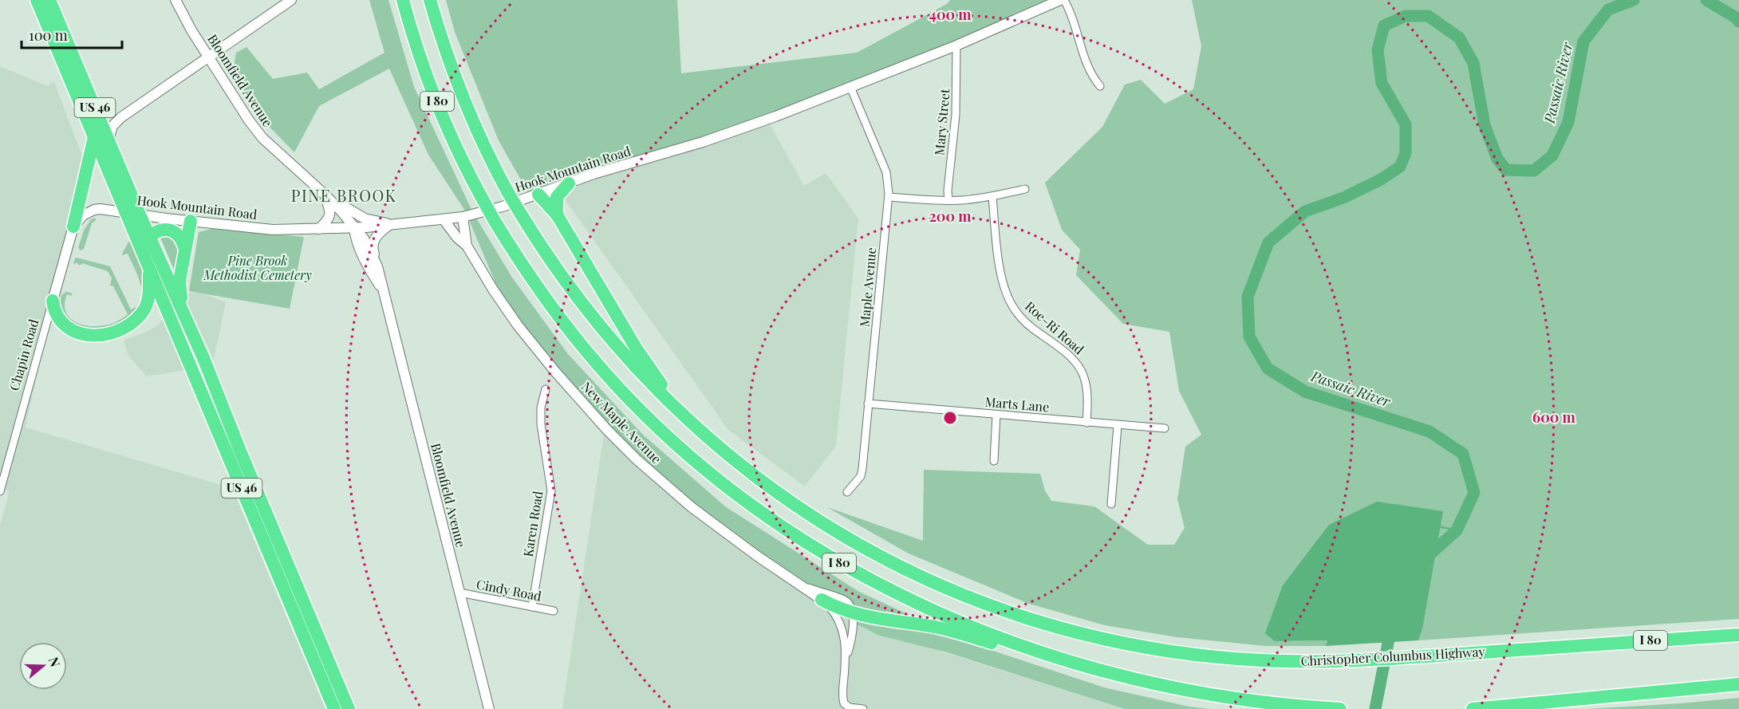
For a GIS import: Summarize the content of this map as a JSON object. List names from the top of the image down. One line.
{"streets":{"highway":["I 80","US 46","Christopher Columbus Highway"],"main road":["Bloomfield Avenue","Hook Mountain Road","Chapin Road","New Maple Avenue"],"street":["Mary Street","Maple Avenue","Roe-Ri Road","Marts Lane","Karen Road","Cindy Road"]},"crossings":[["Bloomfield Avenue","Hook Mountain Road"],["Bloomfield Avenue","Cindy Road"],["US 46","Hook Mountain Road"],["US 46","Chapin Road"],["Mary Street","Hook Mountain Road"],["Hook Mountain Road","Maple Avenue"],["Hook Mountain Road","Chapin Road"],["Hook Mountain Road","New Maple Avenue"],["Maple Avenue","Marts Lane"],["Roe-Ri Road","Marts Lane"],["Karen Road","Cindy Road"]],"districts":["PINE BROOK"],"water":["Passaic River"],"parks":["Pine Brook Methodist Cemetery"],"scale_bar":"100 m","north":"right","rings":["400 m","200 m","600 m"]}
